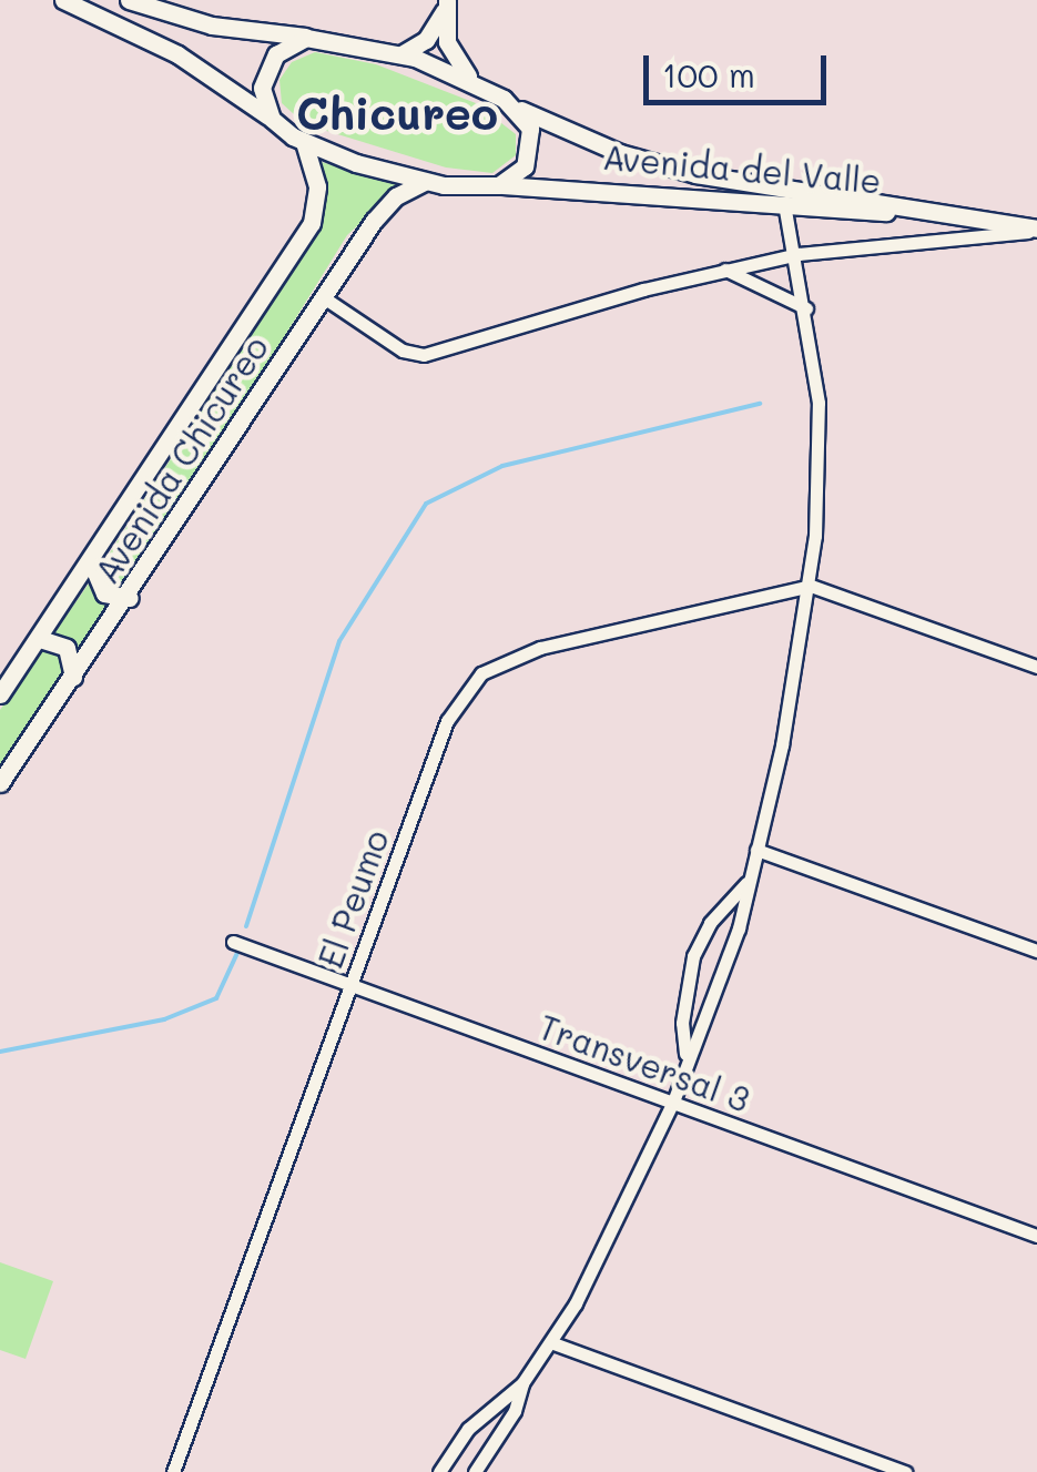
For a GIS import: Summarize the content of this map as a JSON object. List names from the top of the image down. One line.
{"streets":{"main road":["Avenida del Valle","Avenida Chicureo"],"street":["El Peumo","Transversal 3"]},"crossings":[["Avenida del Valle","Avenida Chicureo"],["El Peumo","Transversal 3"]],"districts":["Chicureo"],"scale_bar":"100 m"}
